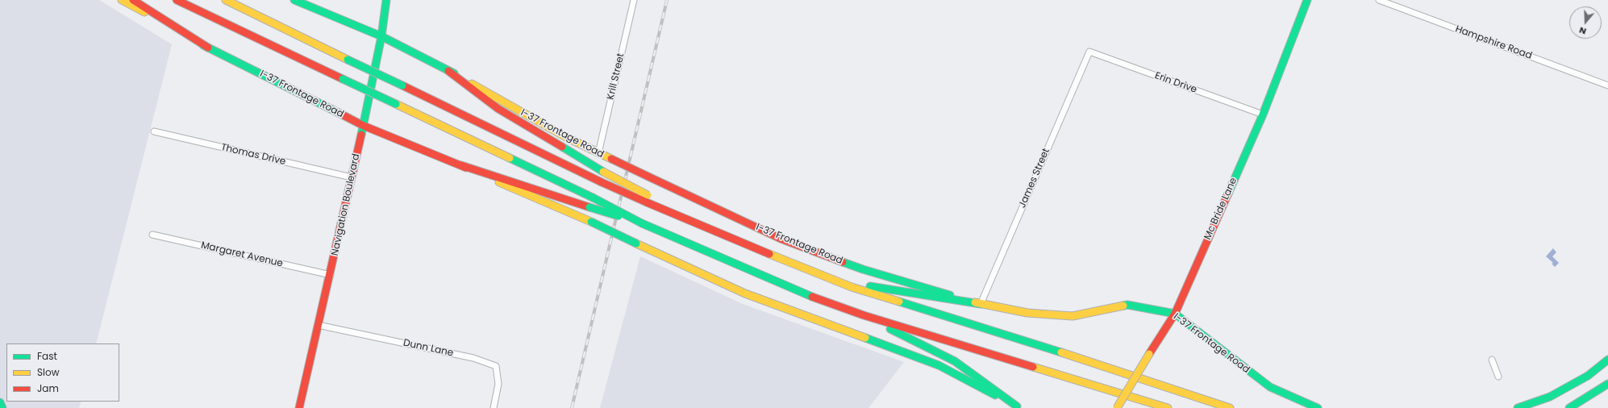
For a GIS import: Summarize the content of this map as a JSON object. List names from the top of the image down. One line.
{"streets":{"main road":["I-37 Frontage Road","Navigation Boulevard","Mc Bride Lane"],"street":["Hampshire Road","Krill Street","Erin Drive","Thomas Drive","James Street","Margaret Avenue","Dunn Lane"]},"crossings":[["Krill Street","I-37 Frontage Road"],["Erin Drive","James Street"],["Erin Drive","Mc Bride Lane"],["I-37 Frontage Road","James Street"],["I-37 Frontage Road","Navigation Boulevard"],["I-37 Frontage Road","Mc Bride Lane"],["Thomas Drive","Navigation Boulevard"],["Navigation Boulevard","Margaret Avenue"],["Navigation Boulevard","Dunn Lane"]],"legend":["Fast","Slow","Jam"],"north":"bottom"}
